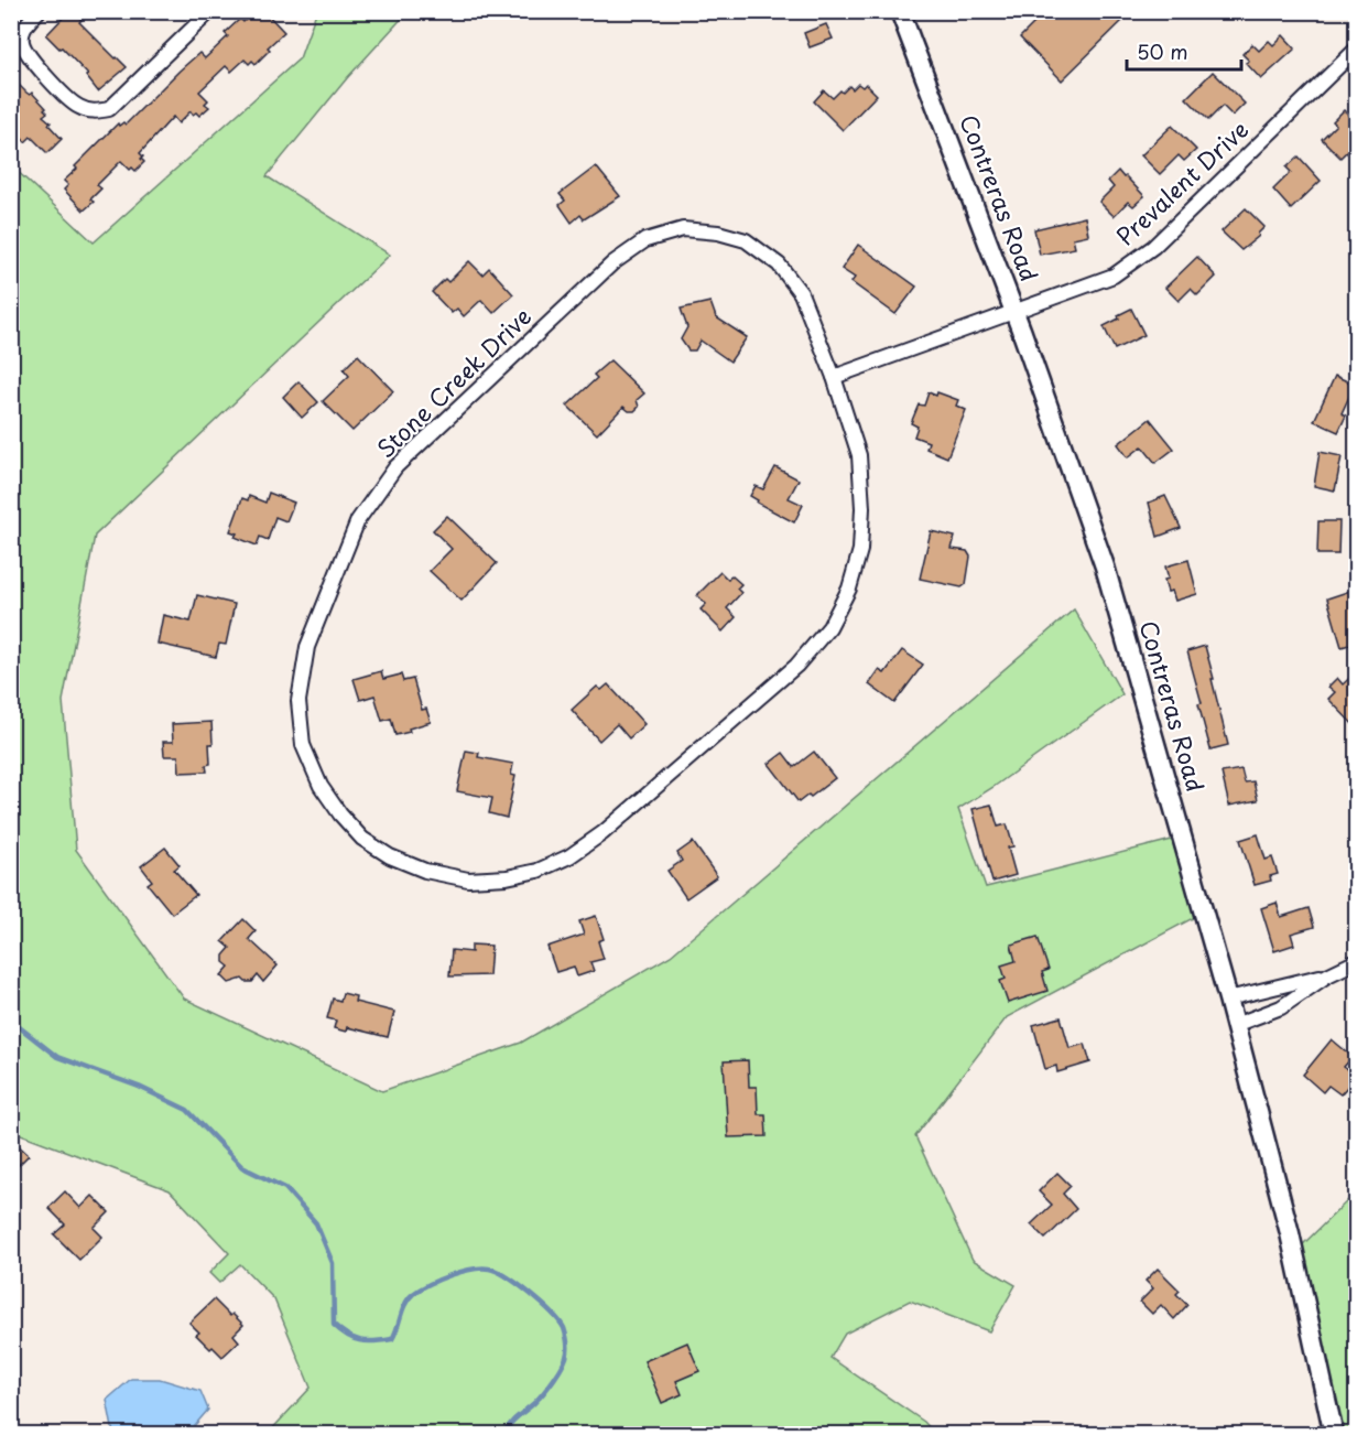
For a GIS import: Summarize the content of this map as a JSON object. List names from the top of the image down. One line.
{"streets":{"street":["Prevalent Drive","Contreras Road","Stone Creek Drive"]},"crossings":[["Prevalent Drive","Contreras Road"]],"scale_bar":"50 m"}
